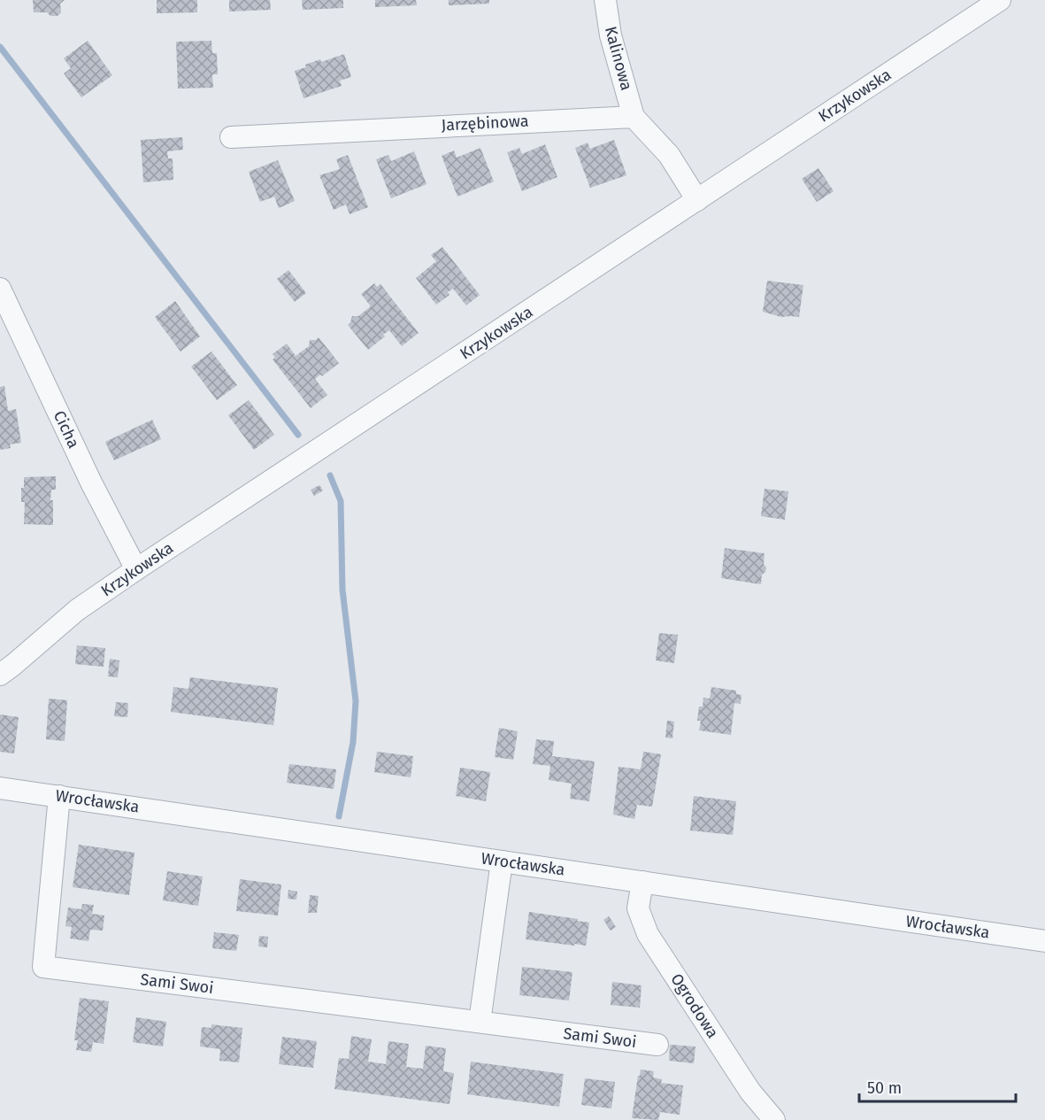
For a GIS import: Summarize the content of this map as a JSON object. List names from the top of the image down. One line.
{"streets":{"street":["Kalinowa","Krzykowska","Jarzębinowa","Cicha","Wrocławska","Sami Swoi","Ogrodowa"]},"crossings":[["Kalinowa","Jarzębinowa"],["Krzykowska","Cicha"],["Wrocławska","Sami Swoi"],["Wrocławska","Ogrodowa"]],"scale_bar":"50 m"}
